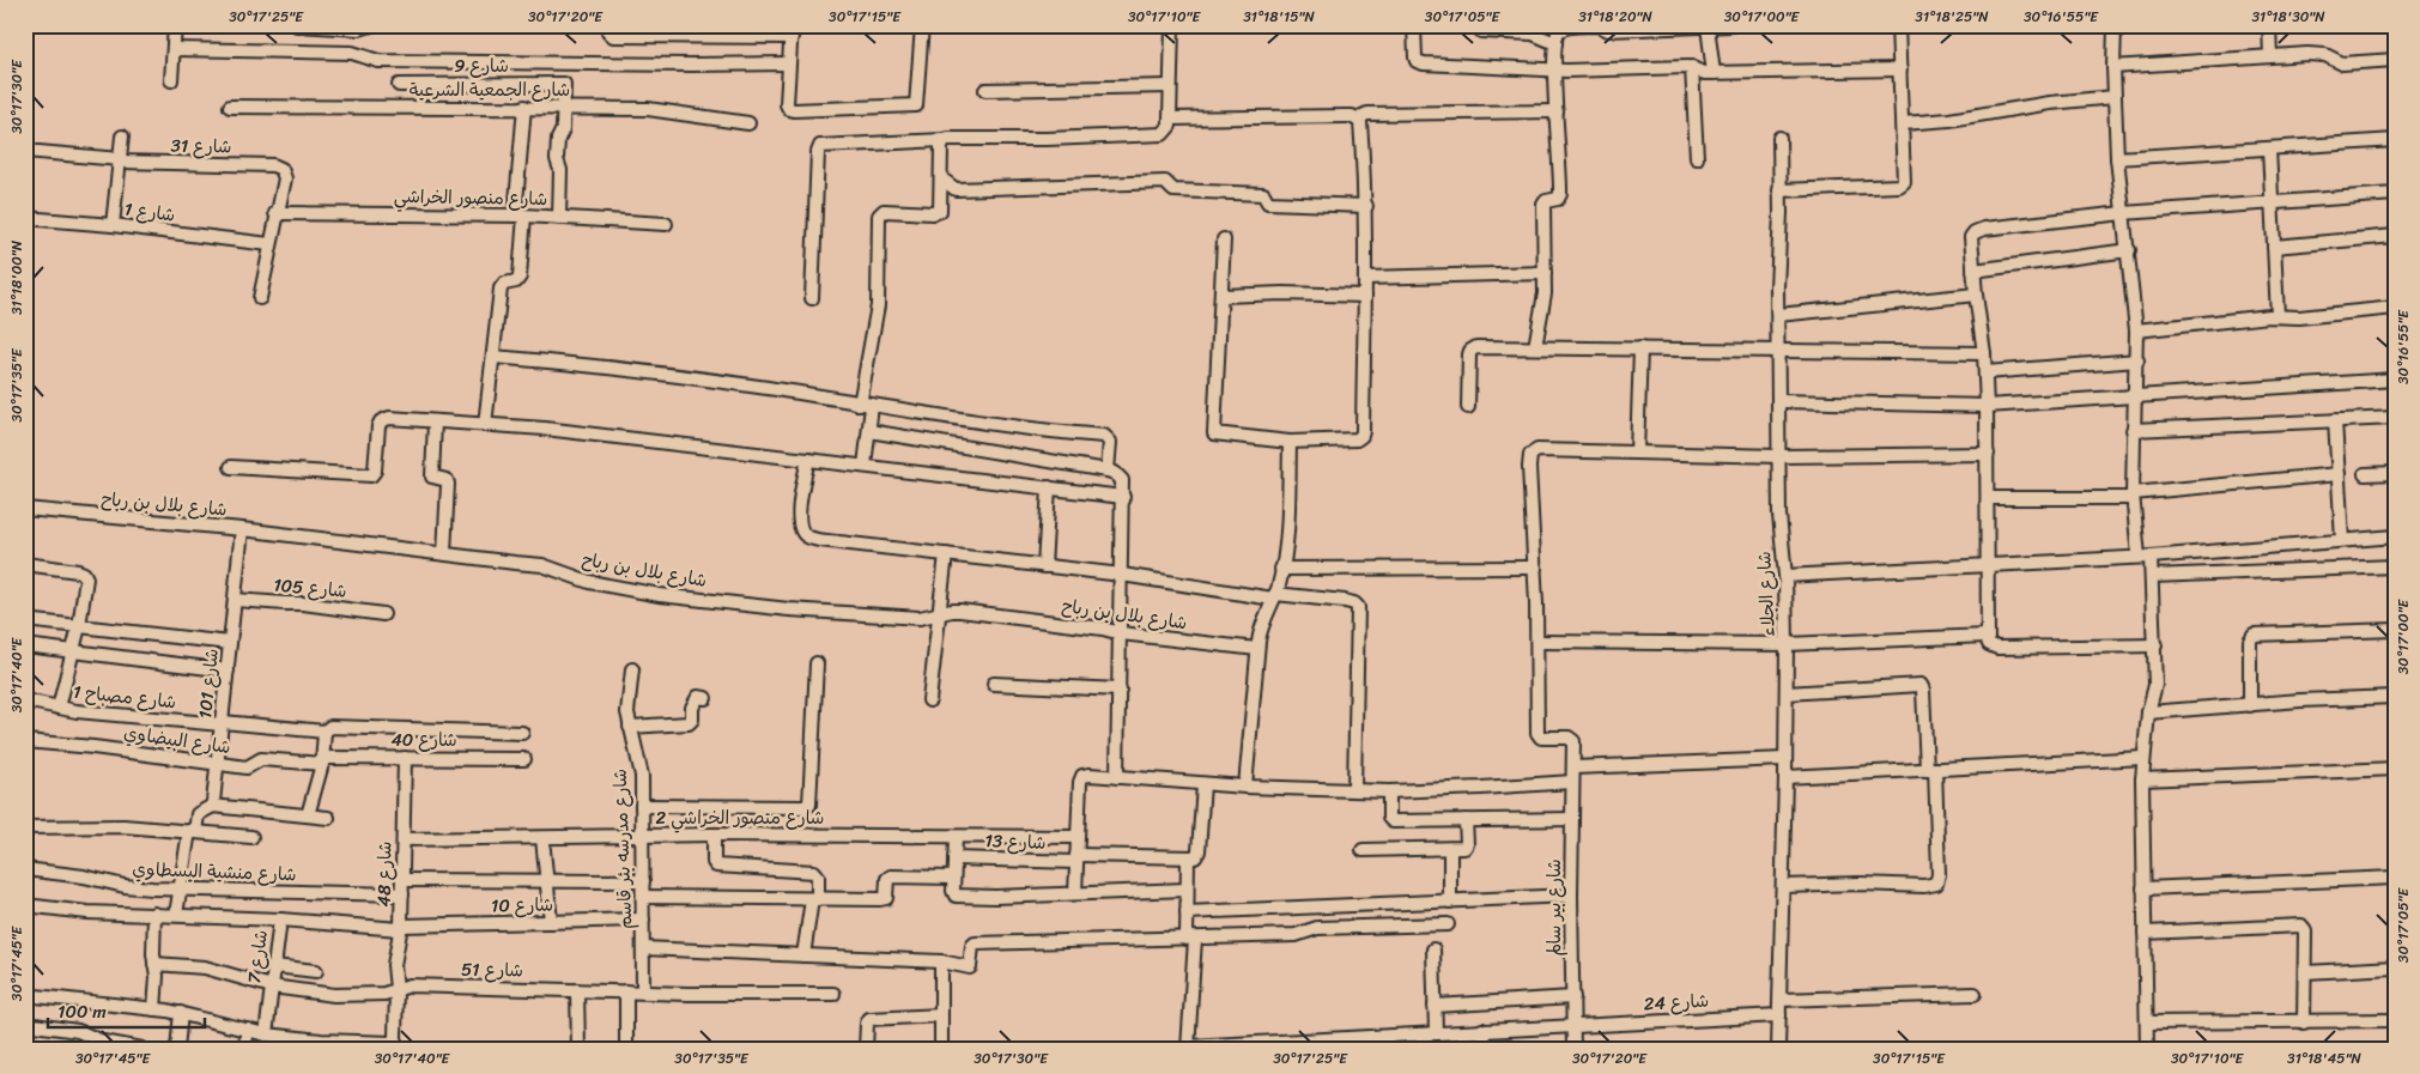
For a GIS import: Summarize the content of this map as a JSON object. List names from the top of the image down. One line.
{"streets":{"street":["شارع 9","شارع الجمعية الشرعية","شارع 31","شارع منصور الخراشي","شارع 1","شارع بلال بن رباح","شارع 105","شارع الجلاء","شارع 101","شارع مصباح 1","شارع البيضاوي","شارع 40","شارع منصور الخراشي 2","شارع 13","شارع مدرسه بئر قاسم","شارع منشية البسطاوي","شارع 48","شارع 10","شارع بير سالم","شارع 7","شارع 51","شارع 24"]},"crossings":[["شارع 9","شارع الجمعية الشرعية"],["شارع 31","شارع منصور الخراشي"],["شارع بلال بن رباح","شارع 101"],["شارع 105","شارع 101"],["شارع الجلاء","شارع 24"],["شارع 101","شارع مصباح 1"],["شارع 101","شارع البيضاوي"],["شارع البيضاوي","شارع 40"],["شارع 40","شارع 48"],["شارع منصور الخراشي 2","شارع مدرسه بئر قاسم"],["شارع منصور الخراشي 2","شارع 48"],["شارع مدرسه بئر قاسم","شارع 10"],["شارع مدرسه بئر قاسم","شارع 51"],["شارع منشية البسطاوي","شارع 48"],["شارع 48","شارع 10"],["شارع 48","شارع 51"],["شارع 10","شارع 7"],["شارع بير سالم","شارع 24"],["شارع 7","شارع 51"]],"scale_bar":"100 m","coordinates":["30°17'25\"E","30°17'20\"E","30°17'15\"E","30°17'10\"E","31°18'15\"N","30°17'05\"E","31°18'20\"N","30°17'00\"E","31°18'25\"N","30°16'55\"E","31°18'30\"N","30°17'30\"E","31°18'00\"N","30°17'35\"E","30°17'40\"E","30°17'45\"E","31°18'45\"N"]}
